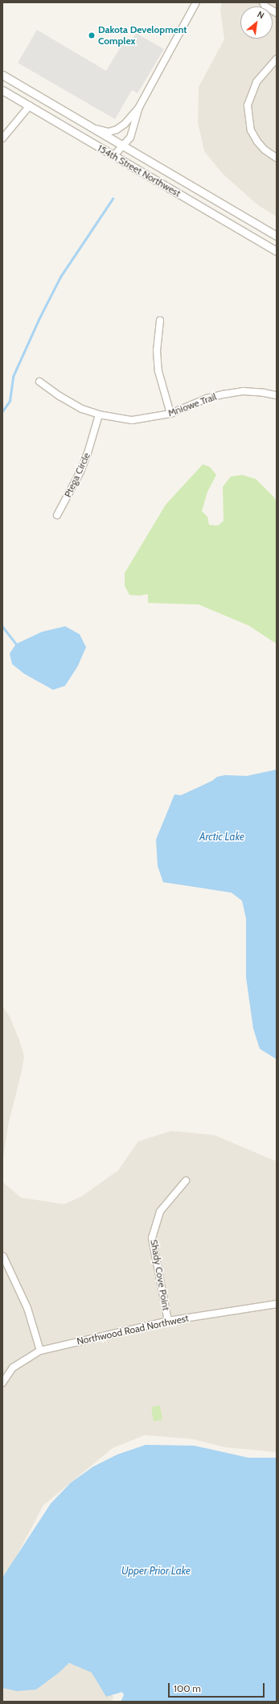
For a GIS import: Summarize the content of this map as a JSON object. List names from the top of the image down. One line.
{"streets":{"street":["154th Street Northwest","Mniowe Trail","Ptega Circle","Shady Cove Point","Northwood Road Northwest"]},"crossings":[["Mniowe Trail","Ptega Circle"],["Shady Cove Point","Northwood Road Northwest"]],"water":["Arctic Lake","Upper Prior Lake"],"places":["Dakota Development Complex"],"scale_bar":"100 m","north":"top right"}
